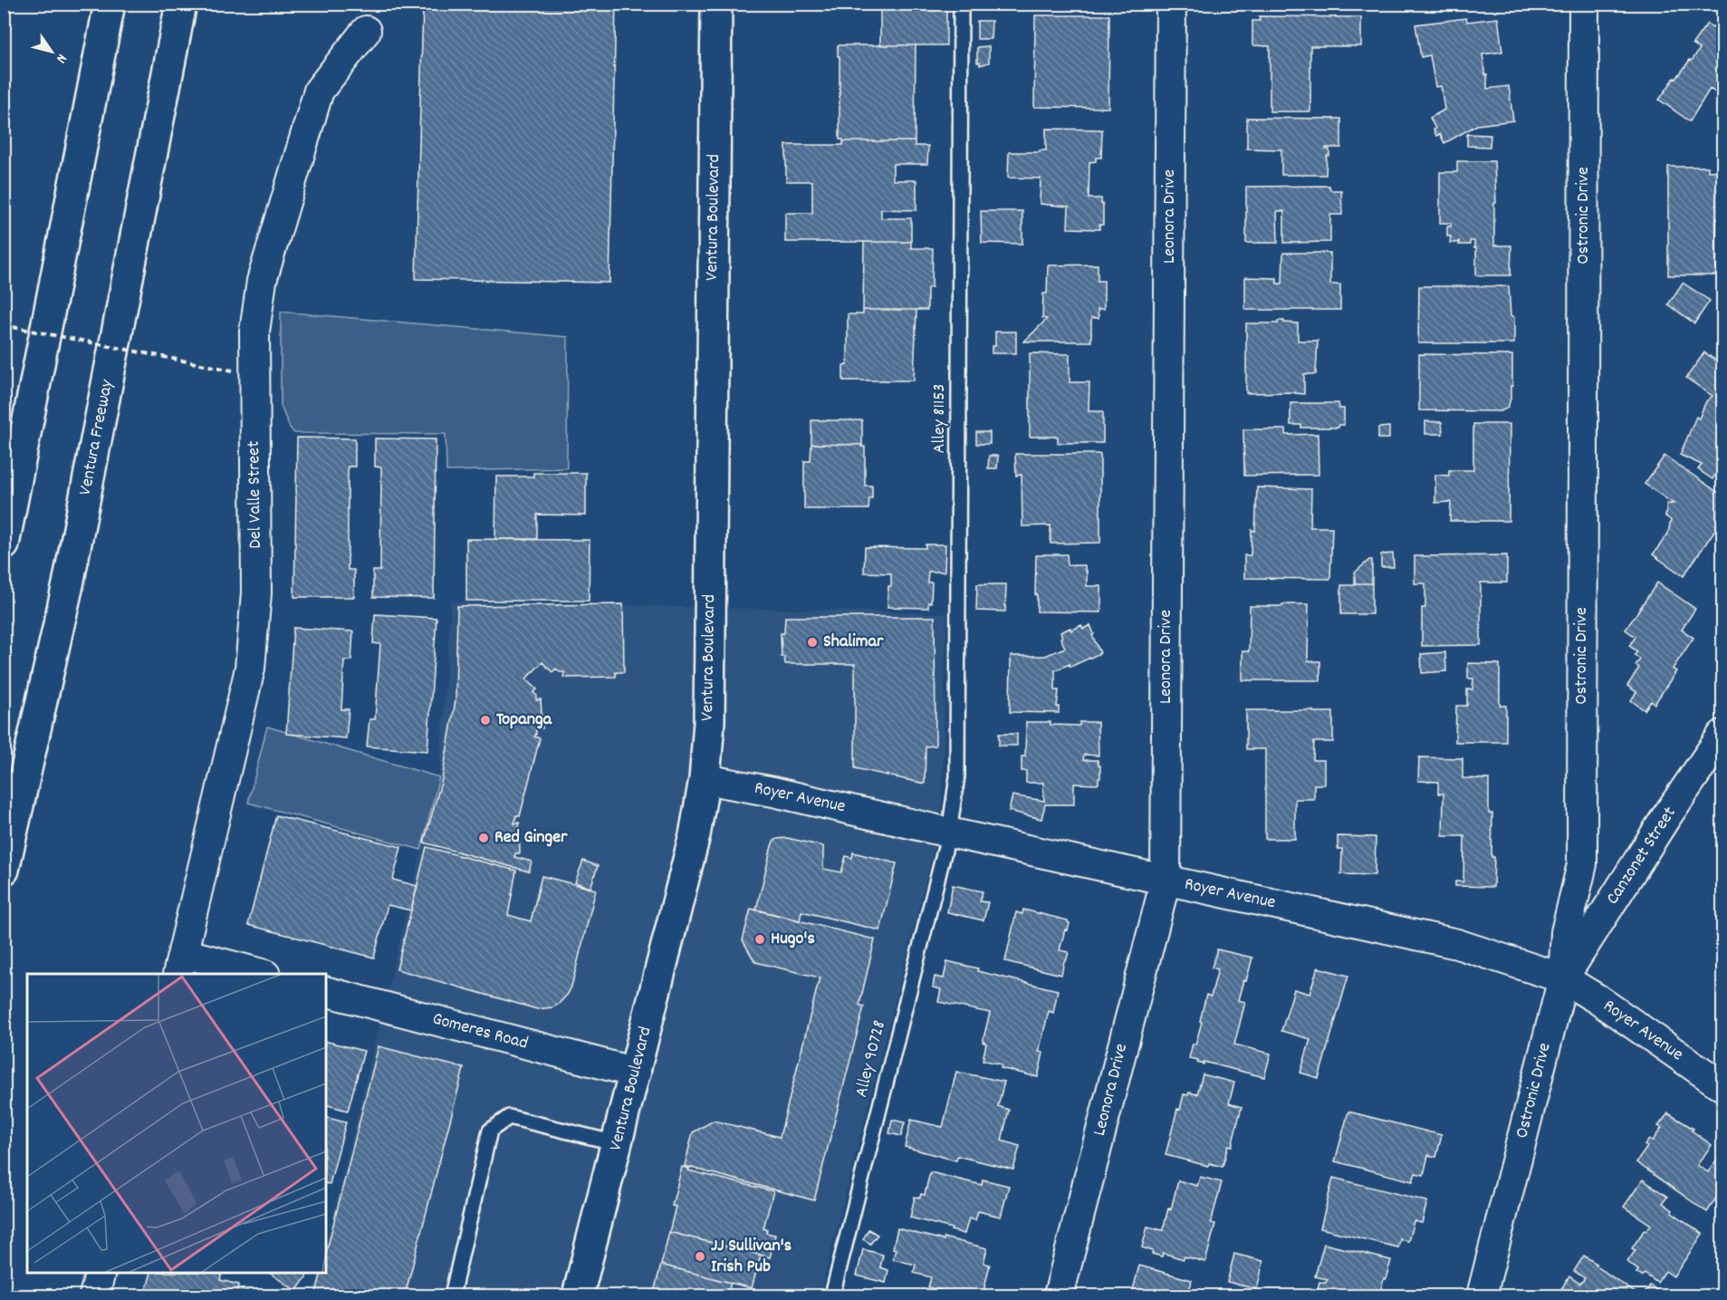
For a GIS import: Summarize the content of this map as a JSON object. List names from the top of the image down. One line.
{"streets":{"main road":["Ventura Boulevard","Ventura Freeway"],"street":["Ostronic Drive","Leonora Drive","Del Valle Street","Royer Avenue","Canzonet Street","Gomeres Road"],"lane":["Alley 81153","Alley 90728"]},"crossings":[["Ostronic Drive","Royer Avenue"],["Ostronic Drive","Canzonet Street"],["Leonora Drive","Royer Avenue"],["Ventura Boulevard","Royer Avenue"],["Ventura Boulevard","Gomeres Road"],["Alley 81153","Royer Avenue"],["Alley 81153","Alley 90728"],["Royer Avenue","Canzonet Street"],["Royer Avenue","Alley 90728"]],"places":["Shalimar","Topanga","Red Ginger","Hugo's","JJ Sullivan's Irish Pub"],"north":"bottom right"}
